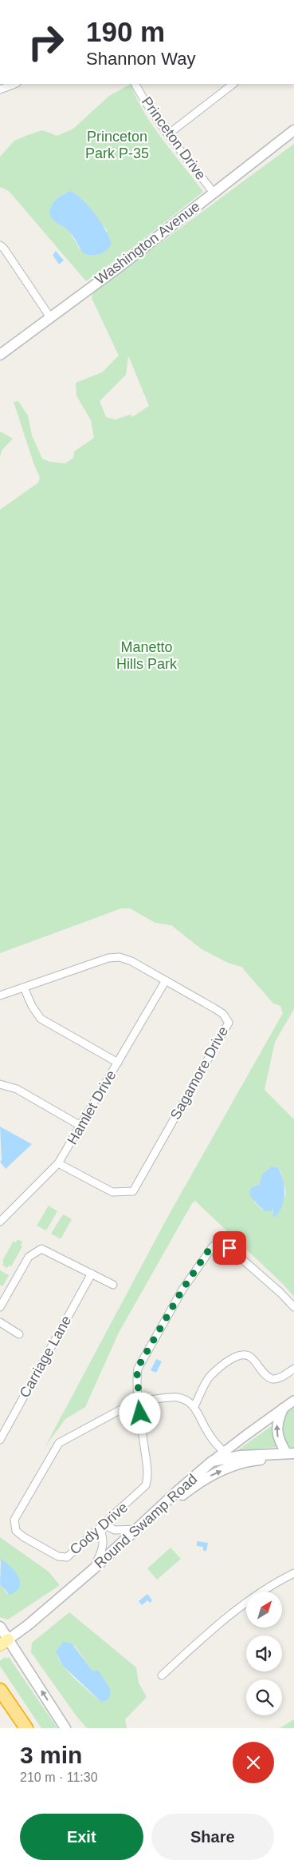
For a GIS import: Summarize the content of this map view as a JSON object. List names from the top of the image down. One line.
{"streets":{"main road":["Washington Avenue","Round Swamp Road"],"street":["Princeton Drive","Sagamore Drive","Hamlet Drive","Carriage Lane","Cody Drive"]},"crossings":[["Princeton Drive","Washington Avenue"],["Sagamore Drive","Hamlet Drive"]],"parks":["Princeton Park P-35","Manetto Hills Park"],"north":"top right","page":{"turn":["190 m","Shannon Way"],"heading":["3 min","210 m · 11:30"],"buttons":["Exit","Share"]}}
